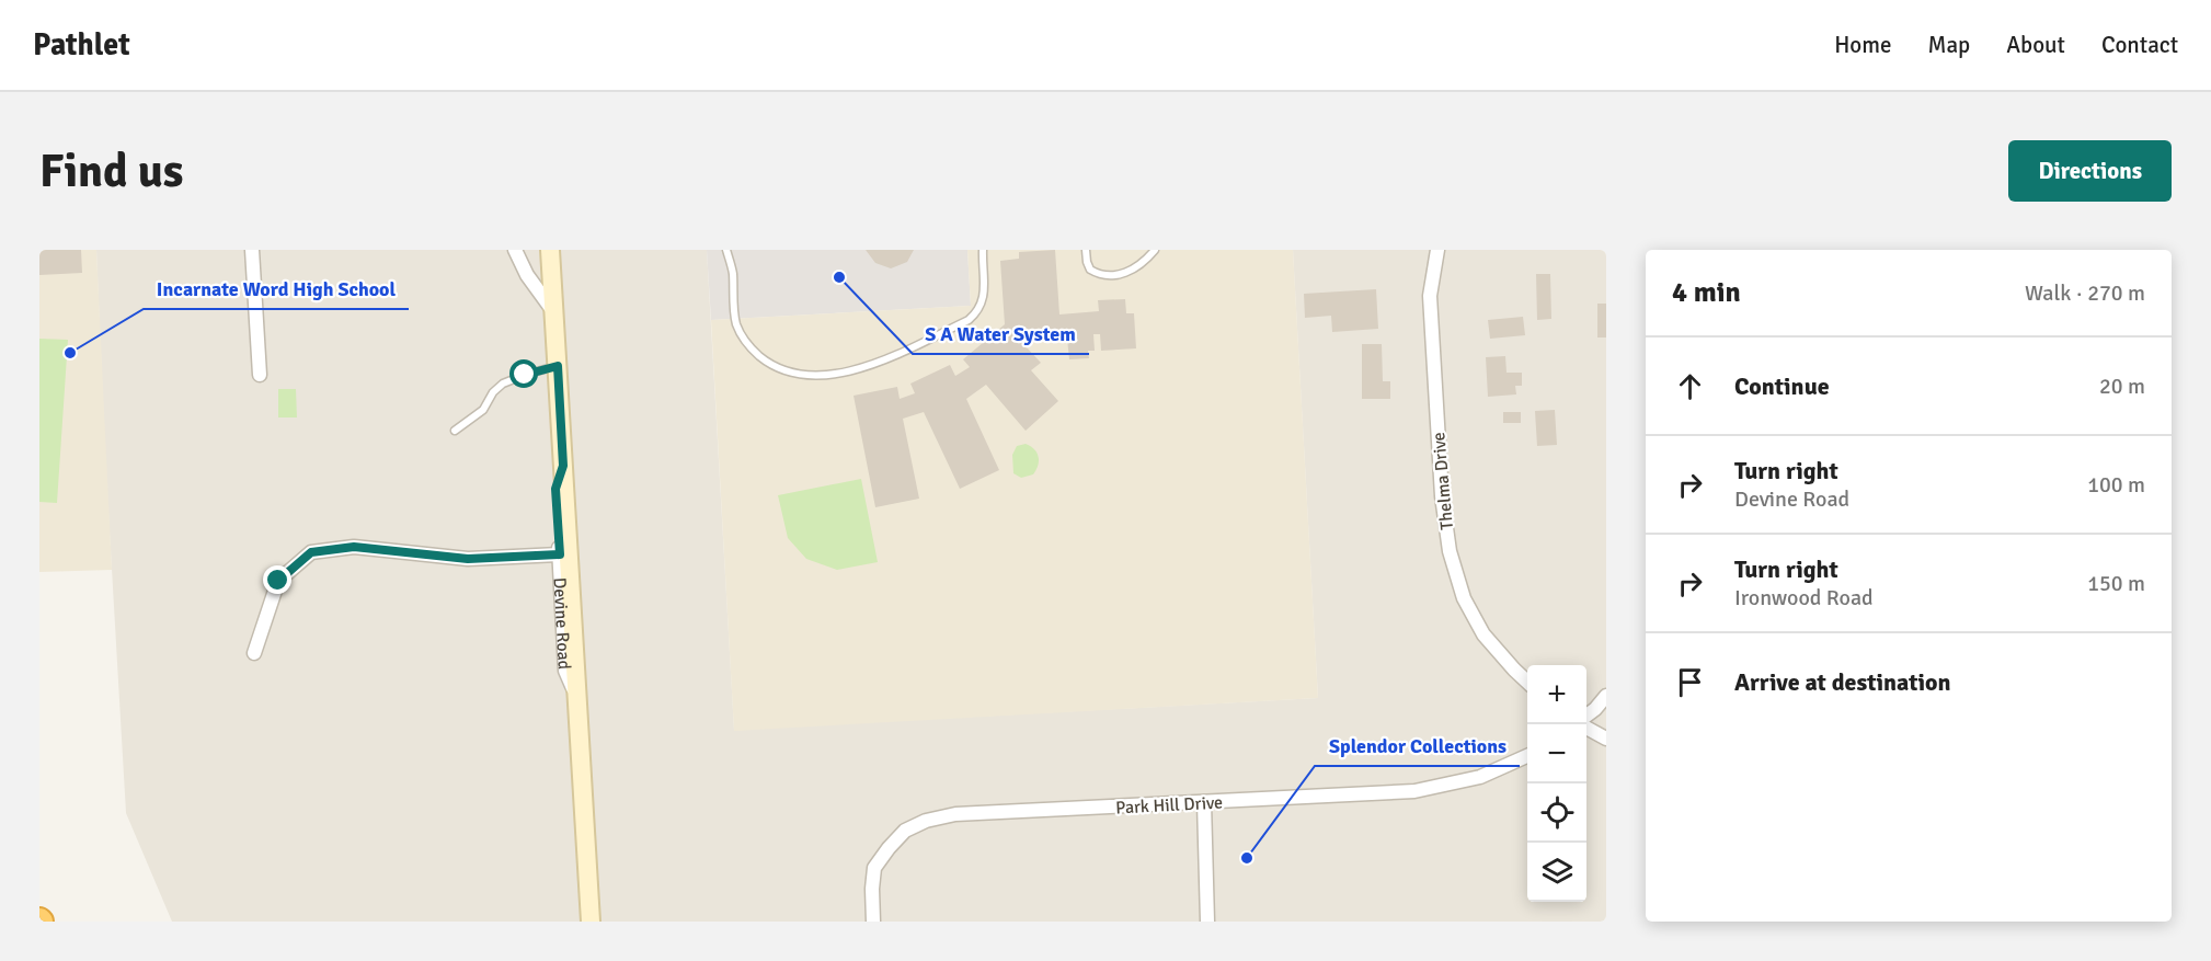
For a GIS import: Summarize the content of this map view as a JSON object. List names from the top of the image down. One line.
{"streets":{"street":["Thelma Drive","Devine Road","Park Hill Drive"]},"places":["S A Water System","Incarnate Word High School","Splendor Collections"],"page":{"header":"Pathlet","nav":["Home","Map","About","Contact"],"buttons":"Directions","title":"Find us","heading":["4 min","Walk · 270 m"],"list":[["Continue","20 m"],["Turn right","Devine Road","100 m"],["Turn right","Ironwood Road","150 m"],"Arrive at destination"],"map_buttons":["+","−"]}}
